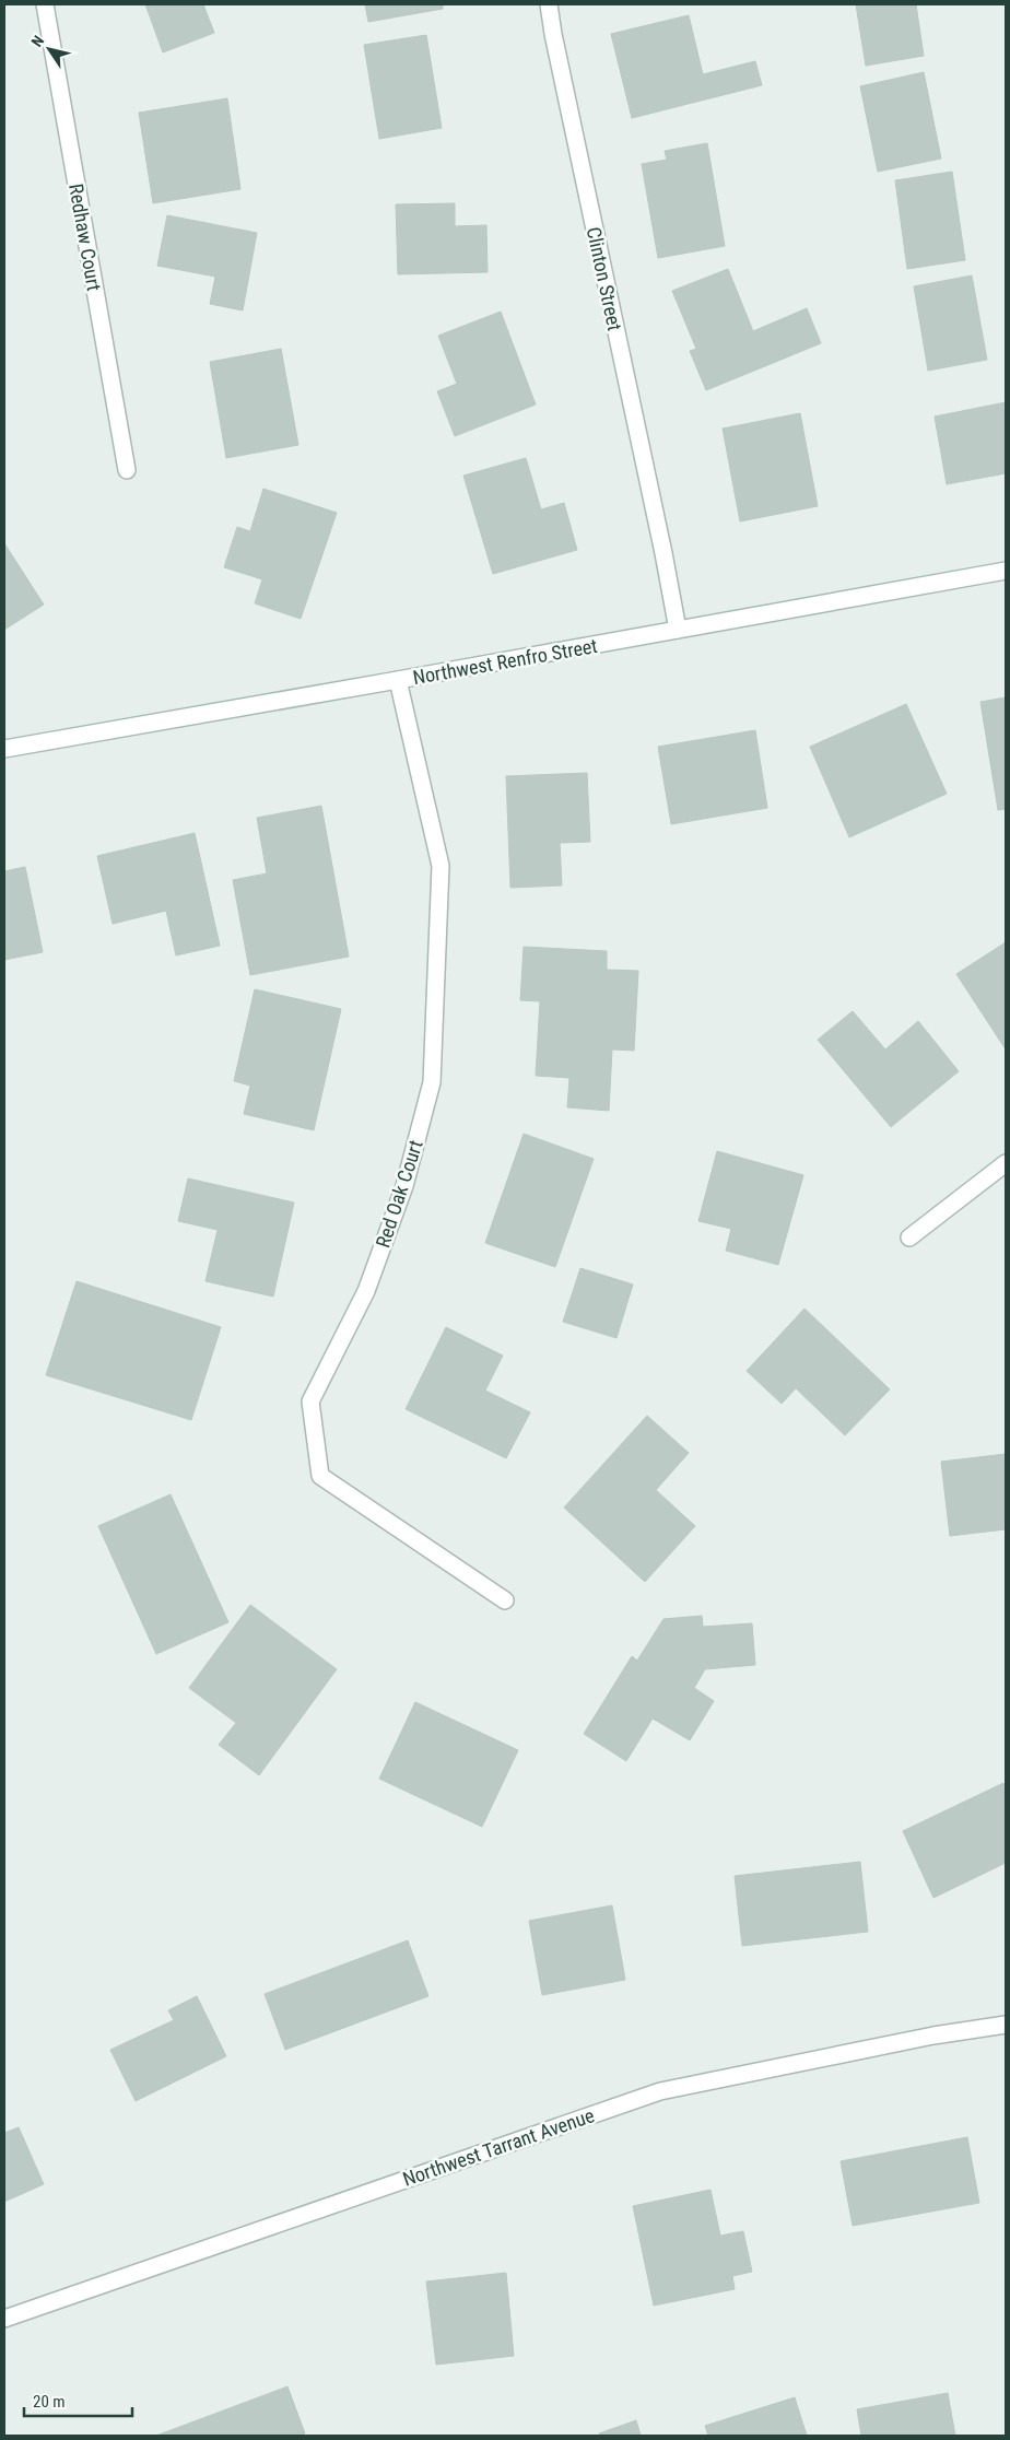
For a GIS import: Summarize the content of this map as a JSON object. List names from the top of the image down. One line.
{"streets":{"street":["Redhaw Court","Clinton Street","Northwest Renfro Street","Red Oak Court","Northwest Tarrant Avenue"]},"crossings":[["Clinton Street","Northwest Renfro Street"],["Northwest Renfro Street","Red Oak Court"]],"scale_bar":"20 m","north":"top left"}
